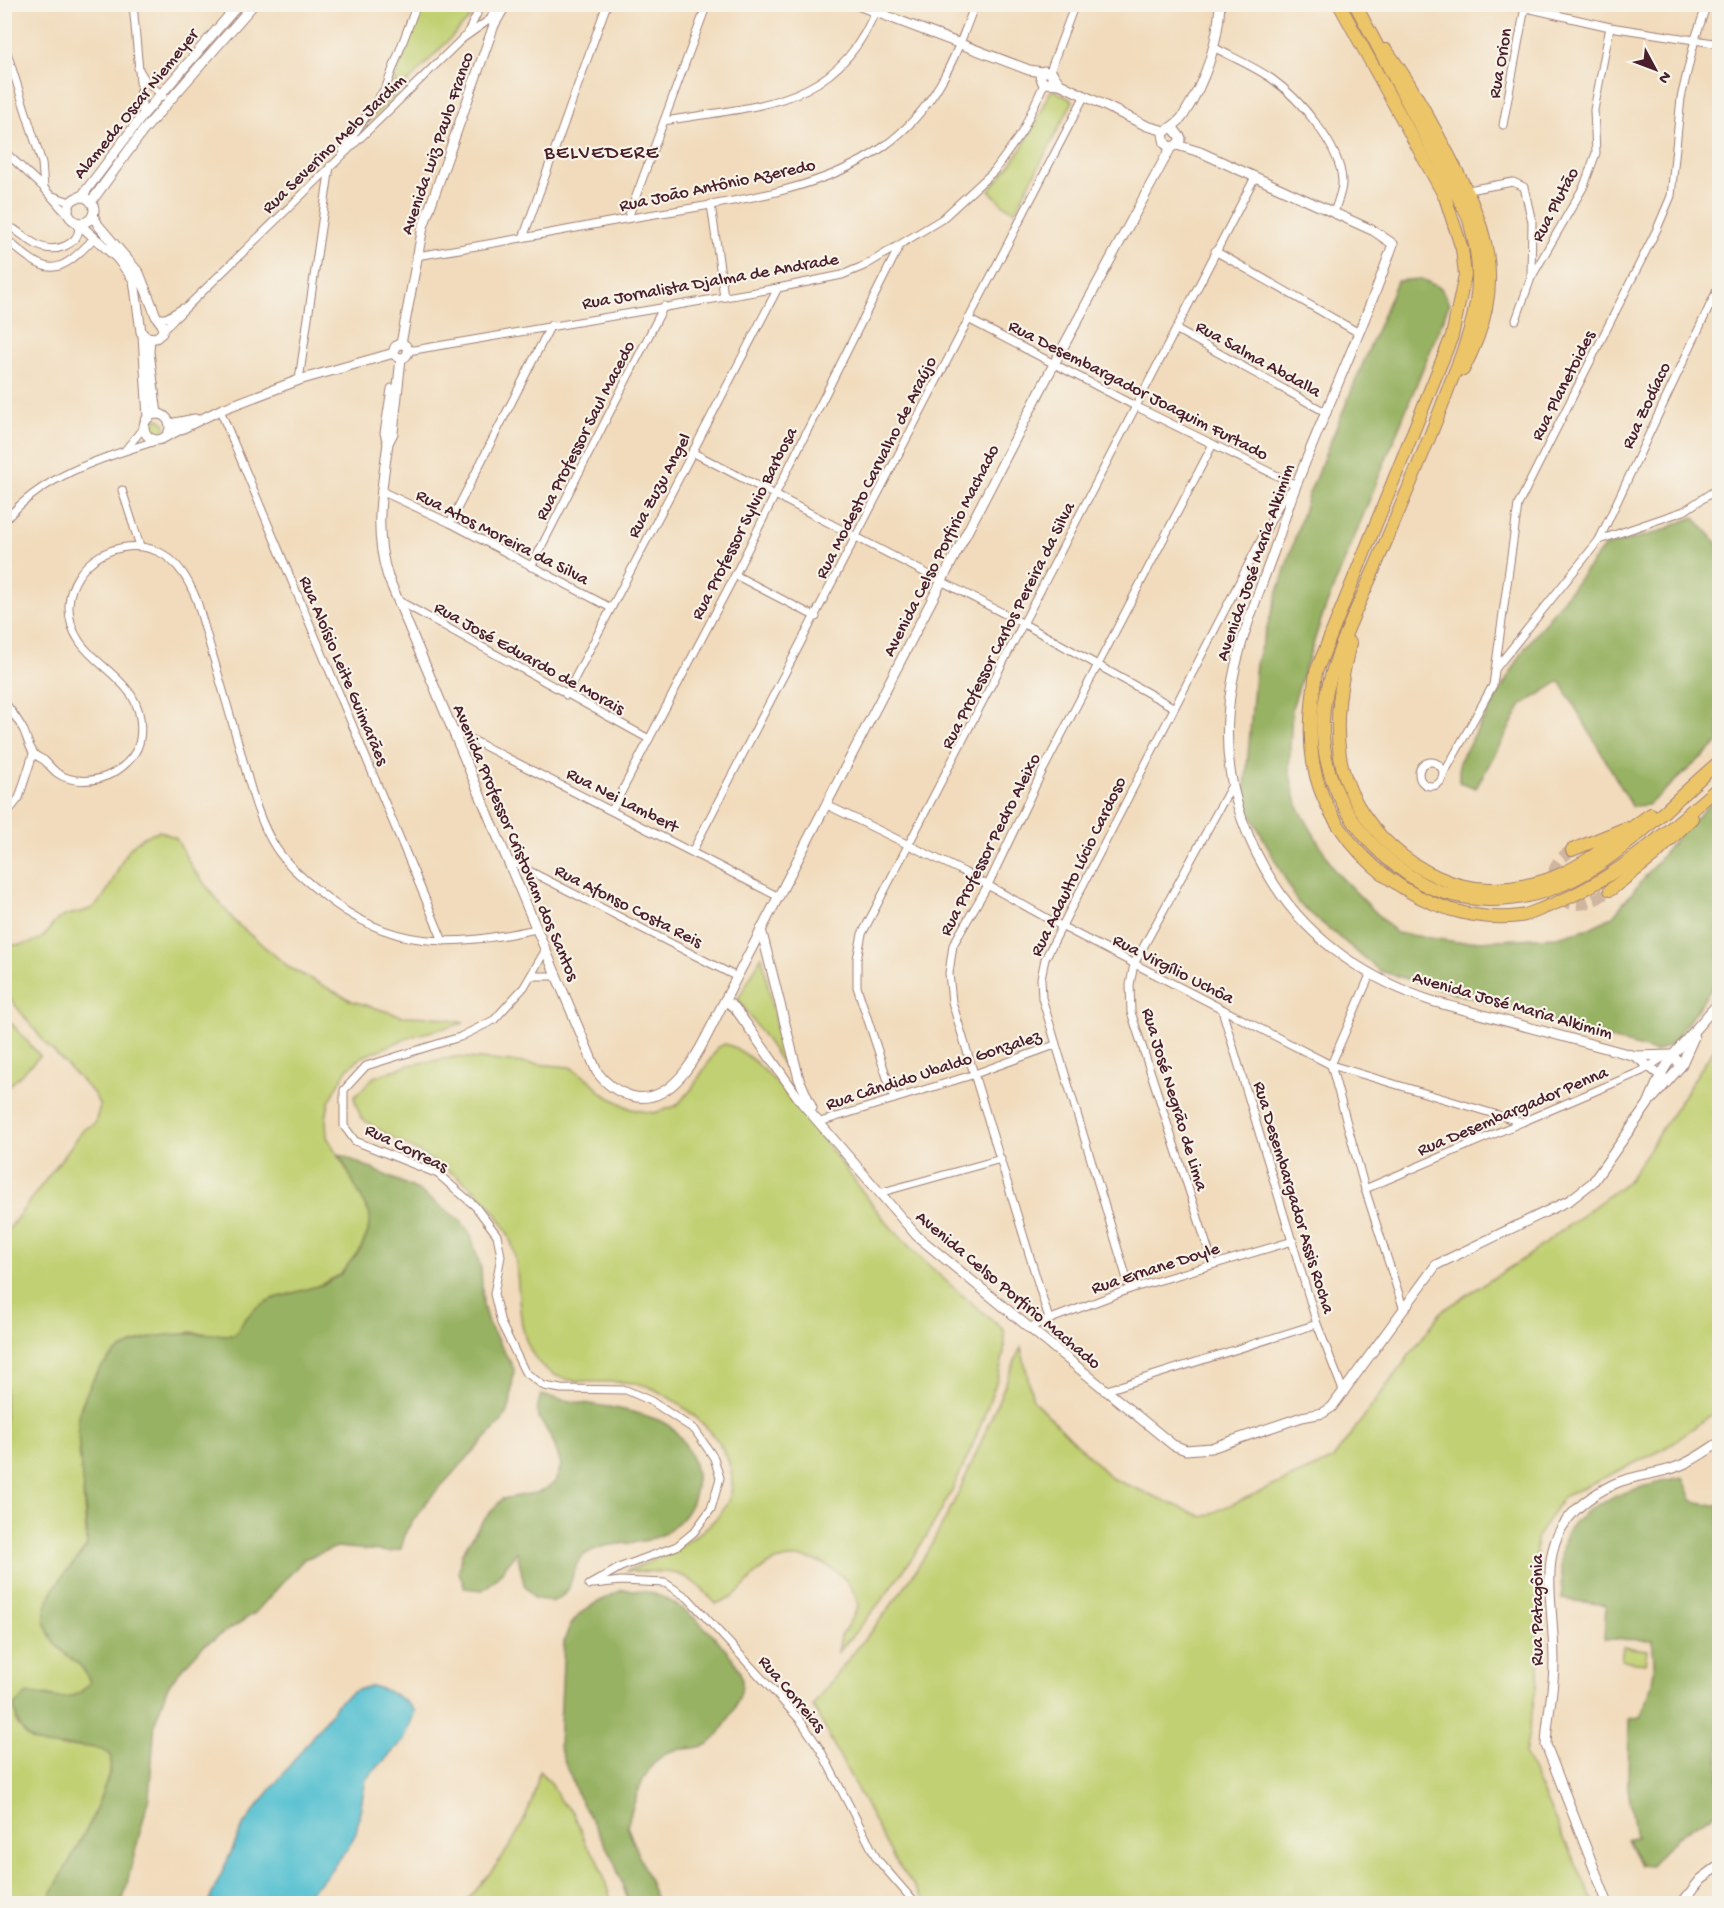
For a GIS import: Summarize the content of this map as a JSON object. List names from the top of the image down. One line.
{"streets":{"street":["Rua Orion","Alameda Oscar Niemeyer","Rua Severino Melo Jardim","Avenida Luiz Paulo Franco","Rua João Antônio Azeredo","Rua Plutão","Rua Jornalista Djalma de Andrade","Rua Salma Abdalla","Rua Planetoides","Rua Desembargador Joaquim Furtado","Rua Zodíaco","Rua Professor Saul Macedo","Rua Modesto Carvalho de Araújo","Rua Zuzu Angel","Rua Professor Sylvio Barbosa","Rua Atos Moreira da Silva","Avenida Celso Porfirio Machado","Avenida José Maria Alkimim","Rua Professor Carlos Pereira da Silva","Rua José Eduardo de Morais","Rua Aloísio Leite Guimarães","Rua Nei Lambert","Avenida Professor Cristovam dos Santos","Rua Professor Pedro Aleixo","Rua Adaulto Lúcio Cardoso","Rua Afonso Costa Reis","Rua Virgílio Uchôa","Rua Cândido Ubaldo Gonzalez","Rua José Negrão de Lima","Rua Desembargador Penna","Rua Correas","Rua Desembargador Assis Rocha","Rua Ernane Doyle","Rua Patagônia","Rua Correias"]},"crossings":[["Rua Severino Melo Jardim","Avenida Luiz Paulo Franco"],["Avenida Luiz Paulo Franco","Rua João Antônio Azeredo"],["Avenida Luiz Paulo Franco","Rua Jornalista Djalma de Andrade"],["Avenida Luiz Paulo Franco","Avenida Professor Cristovam dos Santos"],["Rua Jornalista Djalma de Andrade","Rua Professor Saul Macedo"],["Rua Jornalista Djalma de Andrade","Rua Zuzu Angel"],["Rua Jornalista Djalma de Andrade","Rua Professor Sylvio Barbosa"],["Rua Jornalista Djalma de Andrade","Rua Aloísio Leite Guimarães"],["Rua Jornalista Djalma de Andrade","Avenida Professor Cristovam dos Santos"],["Rua Salma Abdalla","Avenida José Maria Alkimim"],["Rua Salma Abdalla","Rua Professor Carlos Pereira da Silva"],["Rua Planetoides","Rua Zodíaco"],["Rua Desembargador Joaquim Furtado","Rua Modesto Carvalho de Araújo"],["Rua Desembargador Joaquim Furtado","Avenida Celso Porfirio Machado"],["Rua Desembargador Joaquim Furtado","Avenida José Maria Alkimim"],["Rua Desembargador Joaquim Furtado","Rua Professor Carlos Pereira da Silva"],["Rua Desembargador Joaquim Furtado","Rua Professor Pedro Aleixo"],["Rua Desembargador Joaquim Furtado","Rua Adaulto Lúcio Cardoso"],["Rua Professor Saul Macedo","Rua Atos Moreira da Silva"],["Rua Modesto Carvalho de Araújo","Rua Nei Lambert"],["Rua Zuzu Angel","Rua Atos Moreira da Silva"],["Rua Zuzu Angel","Rua José Eduardo de Morais"],["Rua Professor Sylvio Barbosa","Rua José Eduardo de Morais"],["Rua Professor Sylvio Barbosa","Rua Nei Lambert"],["Rua Atos Moreira da Silva","Avenida Professor Cristovam dos Santos"],["Avenida Celso Porfirio Machado","Rua Nei Lambert"],["Avenida Celso Porfirio Machado","Avenida Professor Cristovam dos Santos"],["Avenida Celso Porfirio Machado","Rua Afonso Costa Reis"],["Avenida Celso Porfirio Machado","Rua Virgílio Uchôa"],["Avenida Celso Porfirio Machado","Rua Cândido Ubaldo Gonzalez"],["Avenida Celso Porfirio Machado","Rua Desembargador Assis Rocha"],["Avenida Celso Porfirio Machado","Rua Ernane Doyle"],["Avenida José Maria Alkimim","Rua Adaulto Lúcio Cardoso"],["Avenida José Maria Alkimim","Rua José Negrão de Lima"],["Avenida José Maria Alkimim","Rua Desembargador Penna"],["Rua Professor Carlos Pereira da Silva","Rua Virgílio Uchôa"],["Rua Professor Carlos Pereira da Silva","Rua Cândido Ubaldo Gonzalez"],["Rua José Eduardo de Morais","Avenida Professor Cristovam dos Santos"],["Rua Nei Lambert","Avenida Professor Cristovam dos Santos"],["Avenida Professor Cristovam dos Santos","Rua Afonso Costa Reis"],["Avenida Professor Cristovam dos Santos","Rua Correas"],["Rua Professor Pedro Aleixo","Rua Virgílio Uchôa"],["Rua Professor Pedro Aleixo","Rua Cândido Ubaldo Gonzalez"],["Rua Professor Pedro Aleixo","Rua Ernane Doyle"],["Rua Adaulto Lúcio Cardoso","Rua Virgílio Uchôa"],["Rua Adaulto Lúcio Cardoso","Rua Cândido Ubaldo Gonzalez"],["Rua Adaulto Lúcio Cardoso","Rua Ernane Doyle"],["Rua Virgílio Uchôa","Rua José Negrão de Lima"],["Rua Virgílio Uchôa","Rua Desembargador Penna"],["Rua Virgílio Uchôa","Rua Desembargador Assis Rocha"],["Rua José Negrão de Lima","Rua Ernane Doyle"],["Rua Correas","Rua Correias"],["Rua Desembargador Assis Rocha","Rua Ernane Doyle"]],"districts":["BELVEDERE"],"north":"bottom right"}
